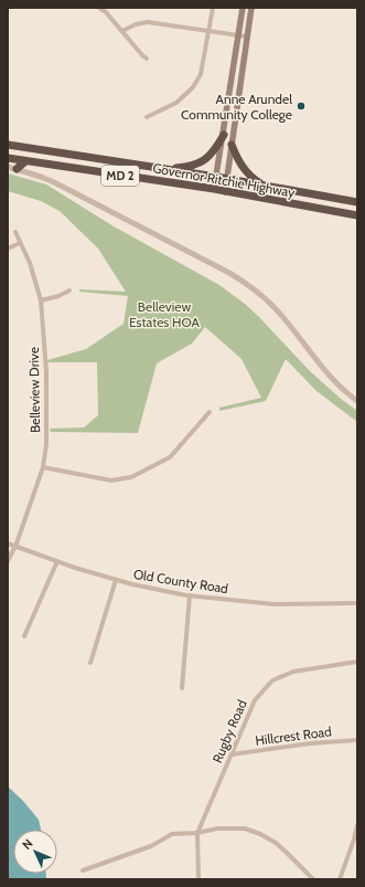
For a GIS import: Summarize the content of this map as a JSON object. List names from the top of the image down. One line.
{"streets":{"highway":["MD 2","Governor Ritchie Highway"],"street":["Belleview Drive","Old County Road","Rugby Road","Hillcrest Road"]},"crossings":[["Belleview Drive","Old County Road"],["Rugby Road","Hillcrest Road"]],"parks":["Belleview Estates HOA"],"places":["Anne Arundel Community College"],"north":"top left"}
